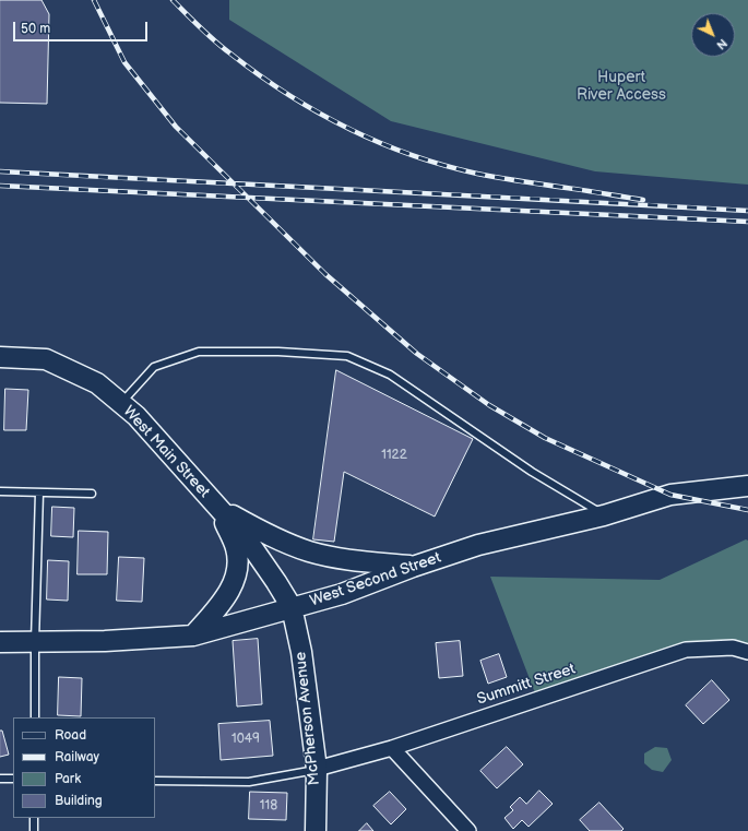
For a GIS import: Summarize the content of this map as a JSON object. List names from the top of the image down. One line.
{"streets":{"main road":["West Main Street","West Second Street","McPherson Avenue"],"street":["Summitt Street"]},"crossings":[["West Main Street","West Second Street"],["West Main Street","McPherson Avenue"],["West Second Street","McPherson Avenue"],["Summitt Street","McPherson Avenue"]],"parks":["Hupert River Access"],"house_numbers":["1122","1049","118"],"legend":["Road","Railway","Park","Building"],"scale_bar":"50 m","north":"bottom right"}
